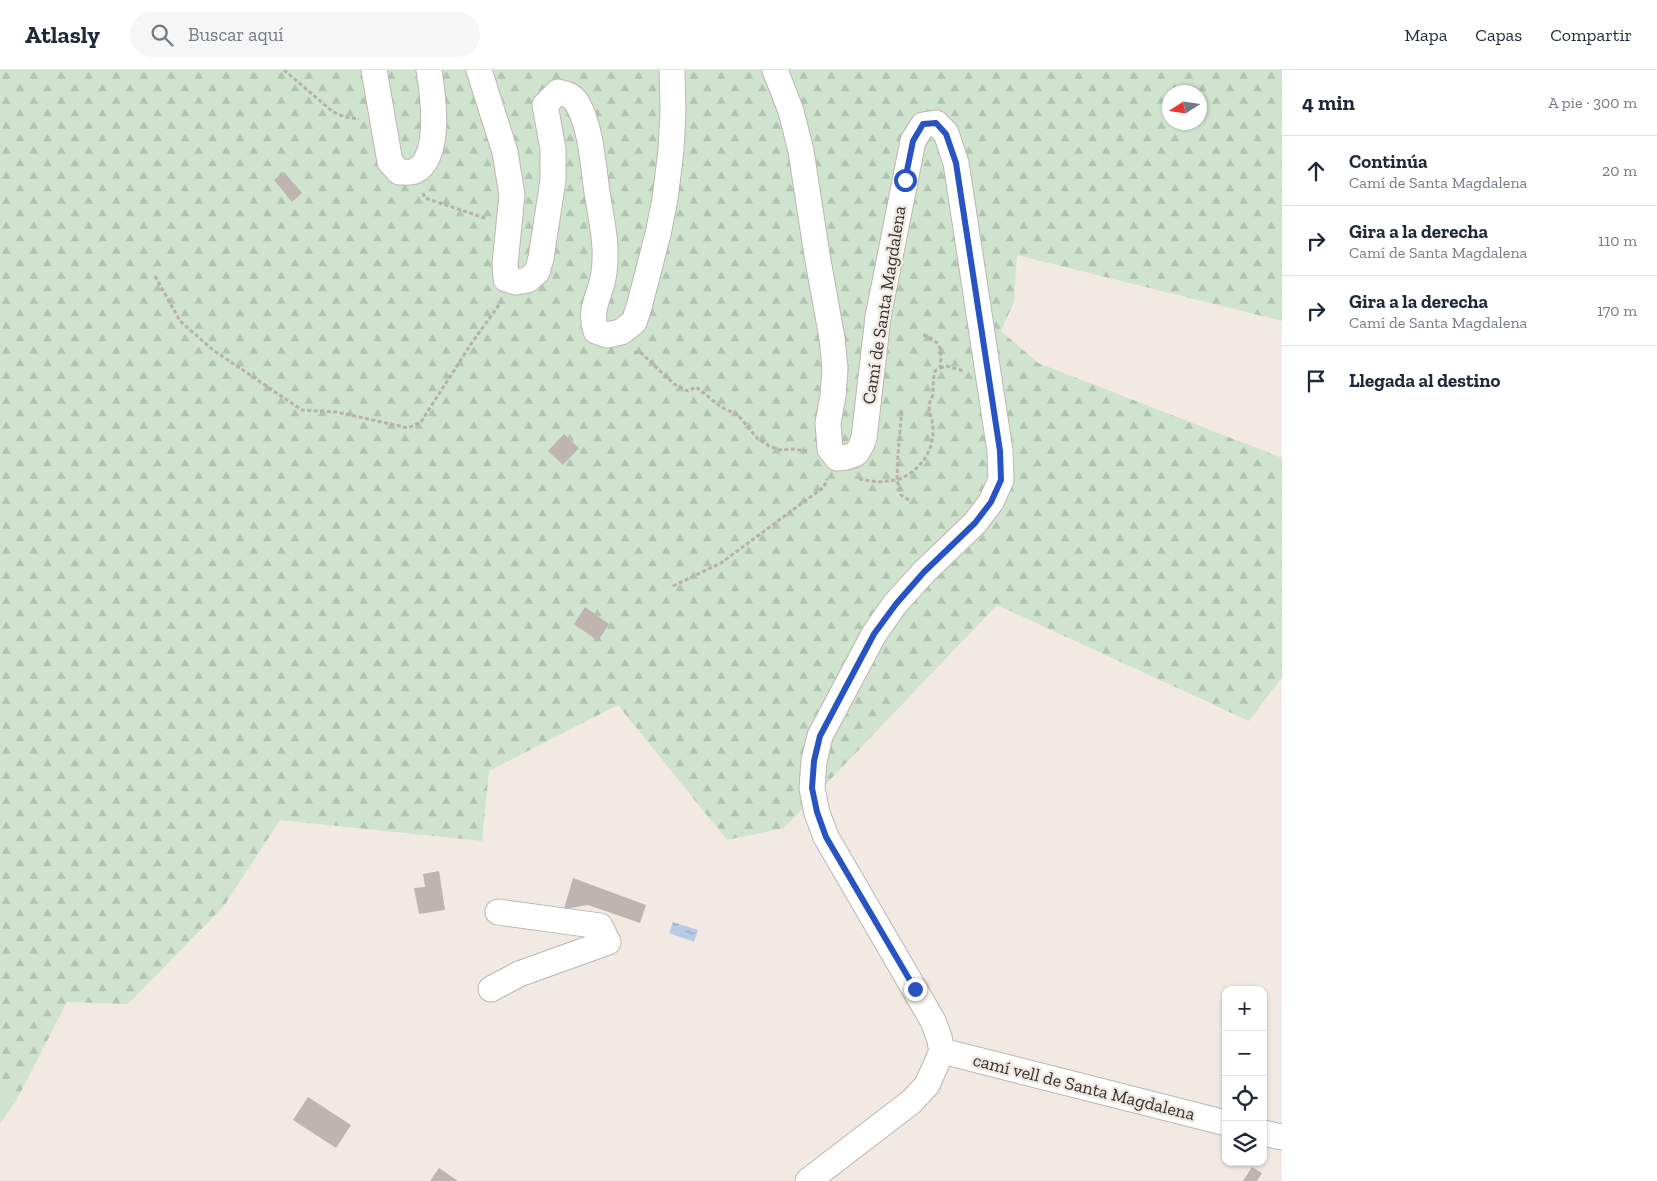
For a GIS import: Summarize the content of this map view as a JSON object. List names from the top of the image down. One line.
{"streets":{"street":["Camí de Santa Magdalena","camí vell de Santa Magdalena"]},"crossings":[["Camí de Santa Magdalena","camí vell de Santa Magdalena"]],"north":"left","page":{"header":"Atlasly","search":"Buscar aquí","nav":["Mapa","Capas","Compartir"],"heading":["4 min","A pie · 300 m"],"list":[["Continúa","Camí de Santa Magdalena","20 m"],["Gira a la derecha","Camí de Santa Magdalena","110 m"],["Gira a la derecha","Camí de Santa Magdalena","170 m"],"Llegada al destino"],"map_buttons":["+","−"]}}
